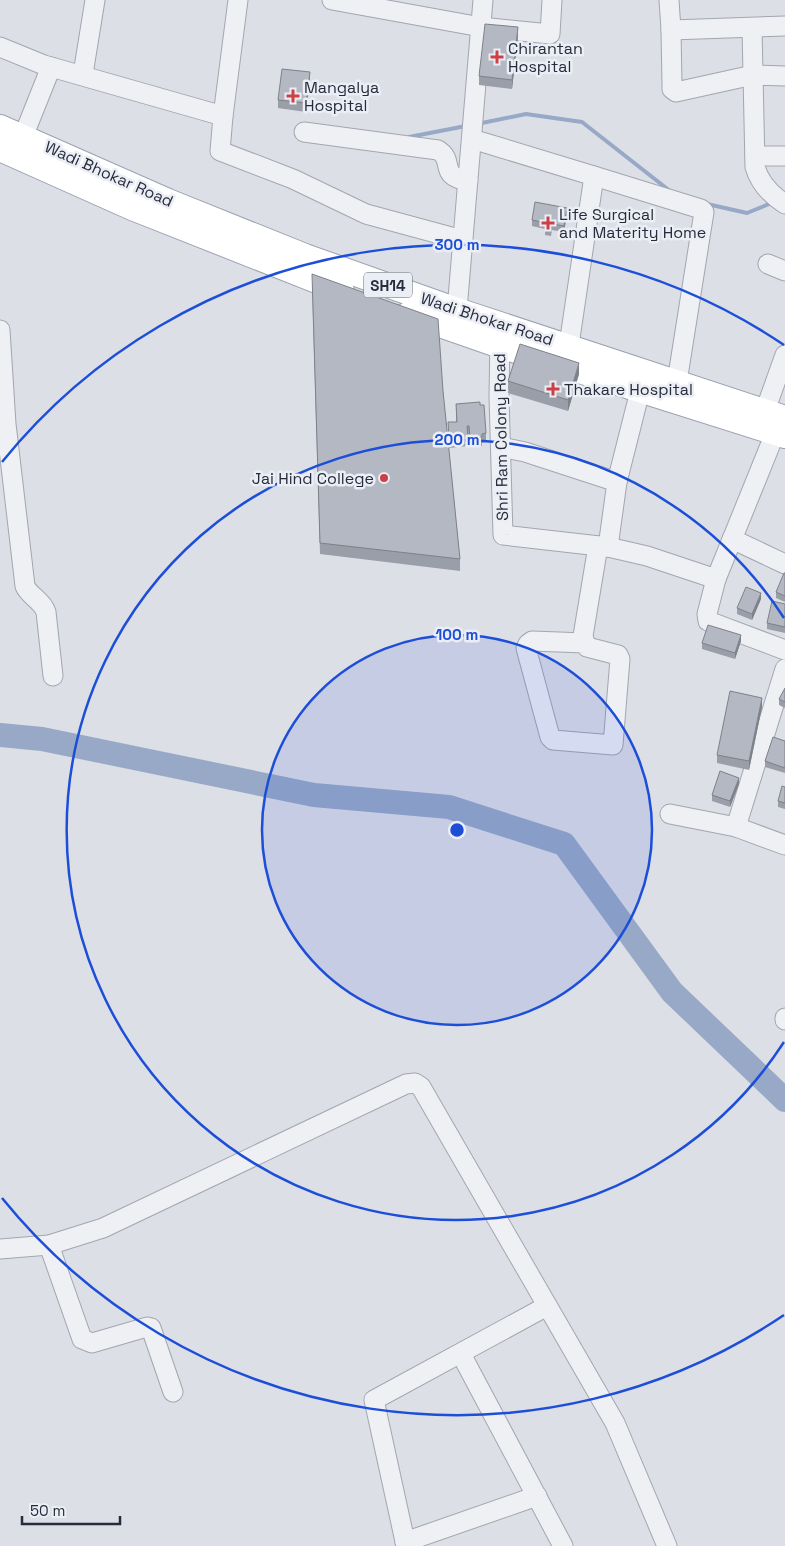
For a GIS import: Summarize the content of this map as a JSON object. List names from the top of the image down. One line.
{"streets":{"main road":["Wadi Bhokar Road","SH14"],"street":["Shri Ram Colony Road"]},"crossings":[["Wadi Bhokar Road","Shri Ram Colony Road"]],"places":{"health":["Chirantan Hospital","Mangalya Hospital","Life Surgical and Materity Home","Thakare Hospital"],"other":["Jai Hind College"]},"scale_bar":"50 m","rings":["300 m","200 m","100 m"]}
